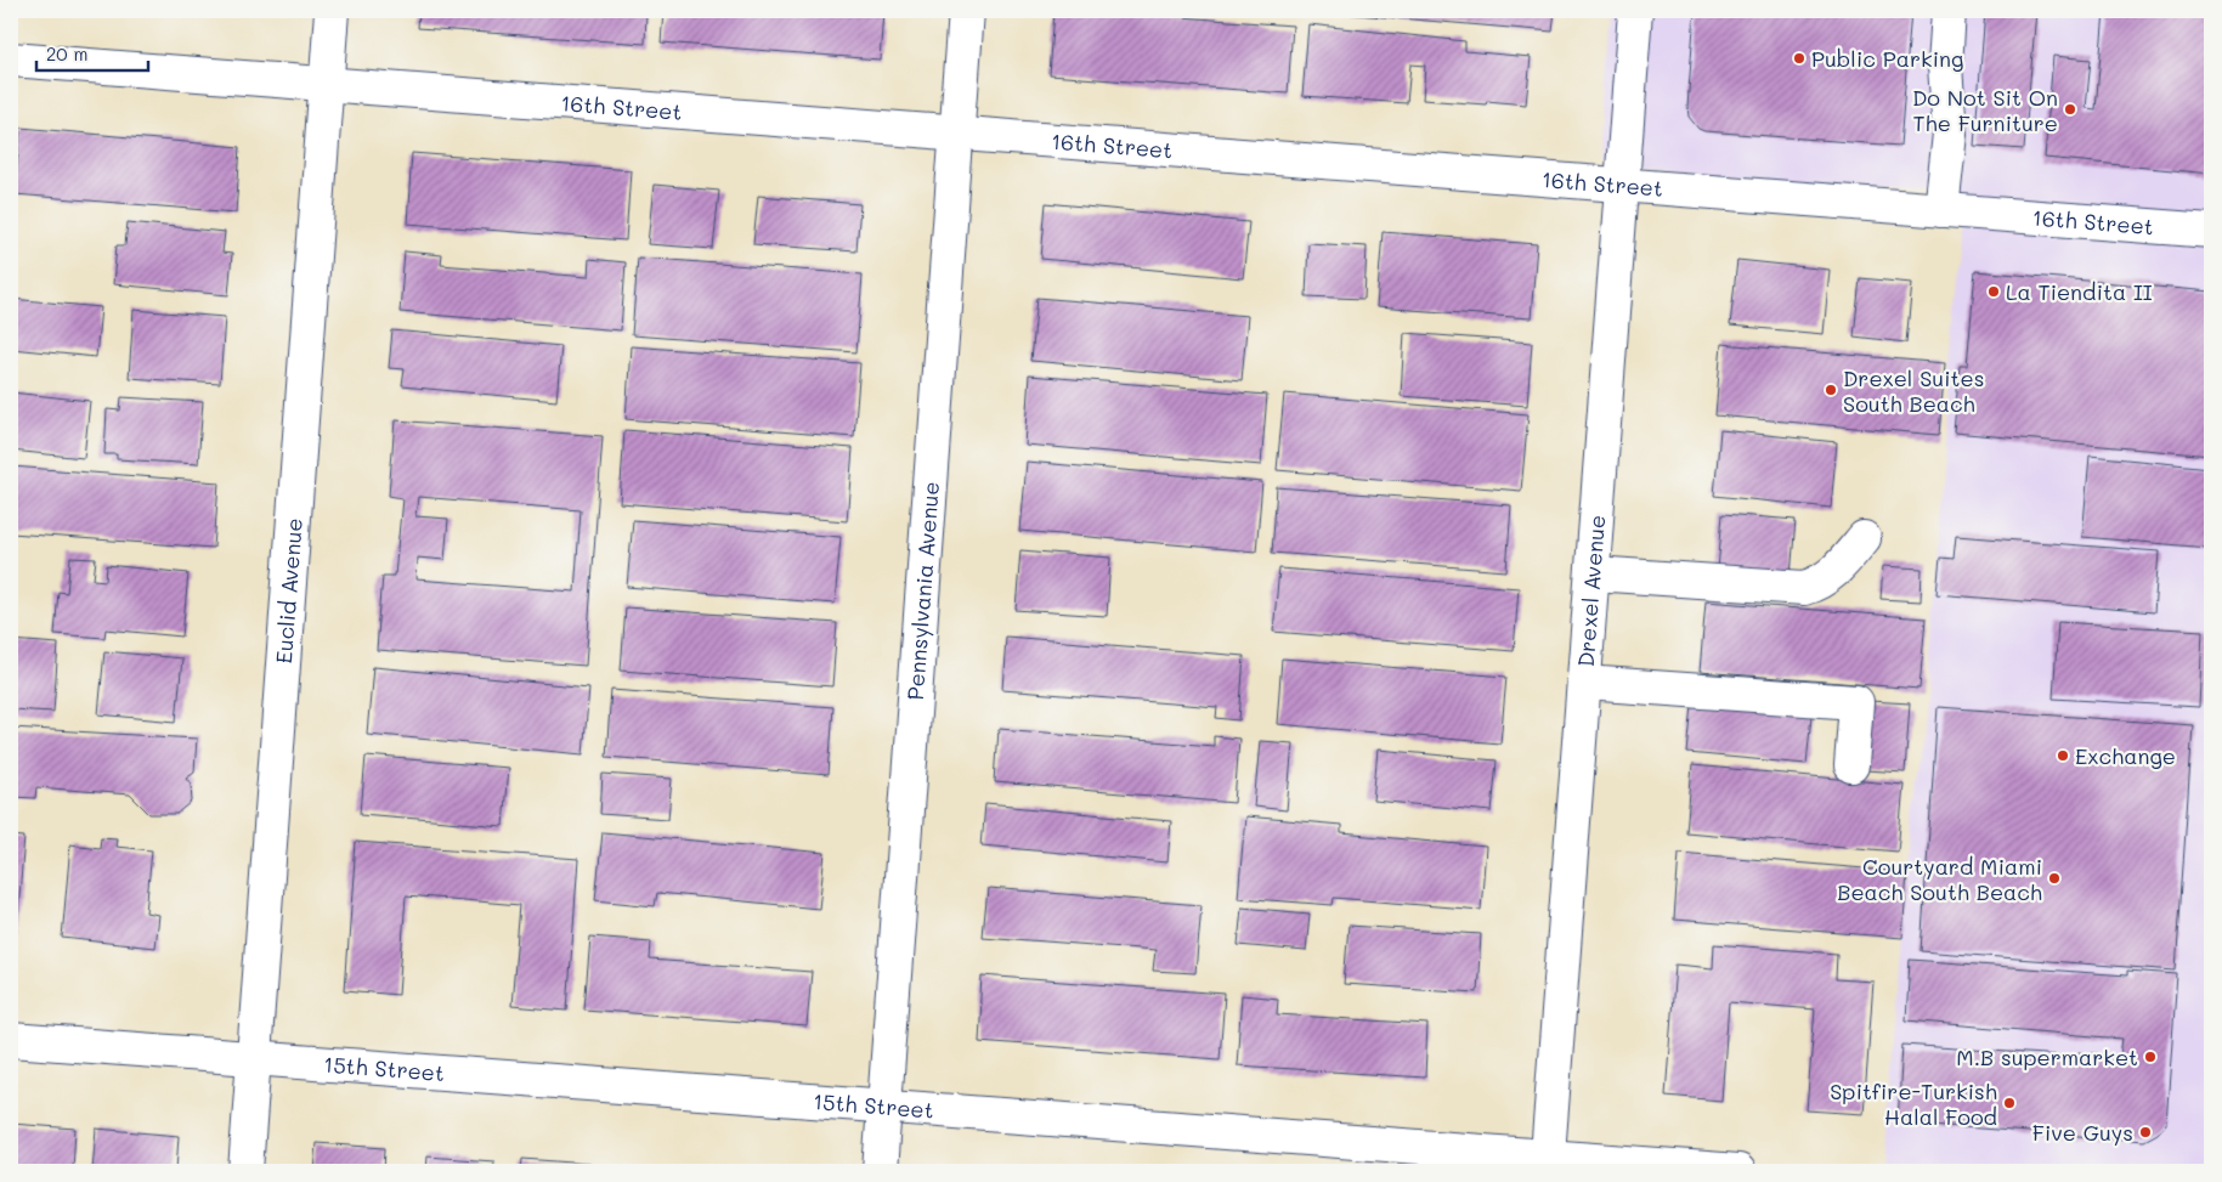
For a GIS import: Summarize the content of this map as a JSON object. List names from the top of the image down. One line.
{"streets":{"street":["16th Street","Euclid Avenue","Drexel Avenue","Pennsylvania Avenue","15th Street"]},"crossings":[["16th Street","Euclid Avenue"],["16th Street","Drexel Avenue"],["16th Street","Pennsylvania Avenue"],["Euclid Avenue","15th Street"],["Drexel Avenue","15th Street"],["Pennsylvania Avenue","15th Street"]],"places":["Public Parking","Do Not Sit On The Furniture","La Tiendita II","Drexel Suites South Beach","Exchange","Courtyard Miami Beach South Beach","M.B supermarket","Spitfire-Turkish Halal Food","Five Guys"],"scale_bar":"20 m"}
